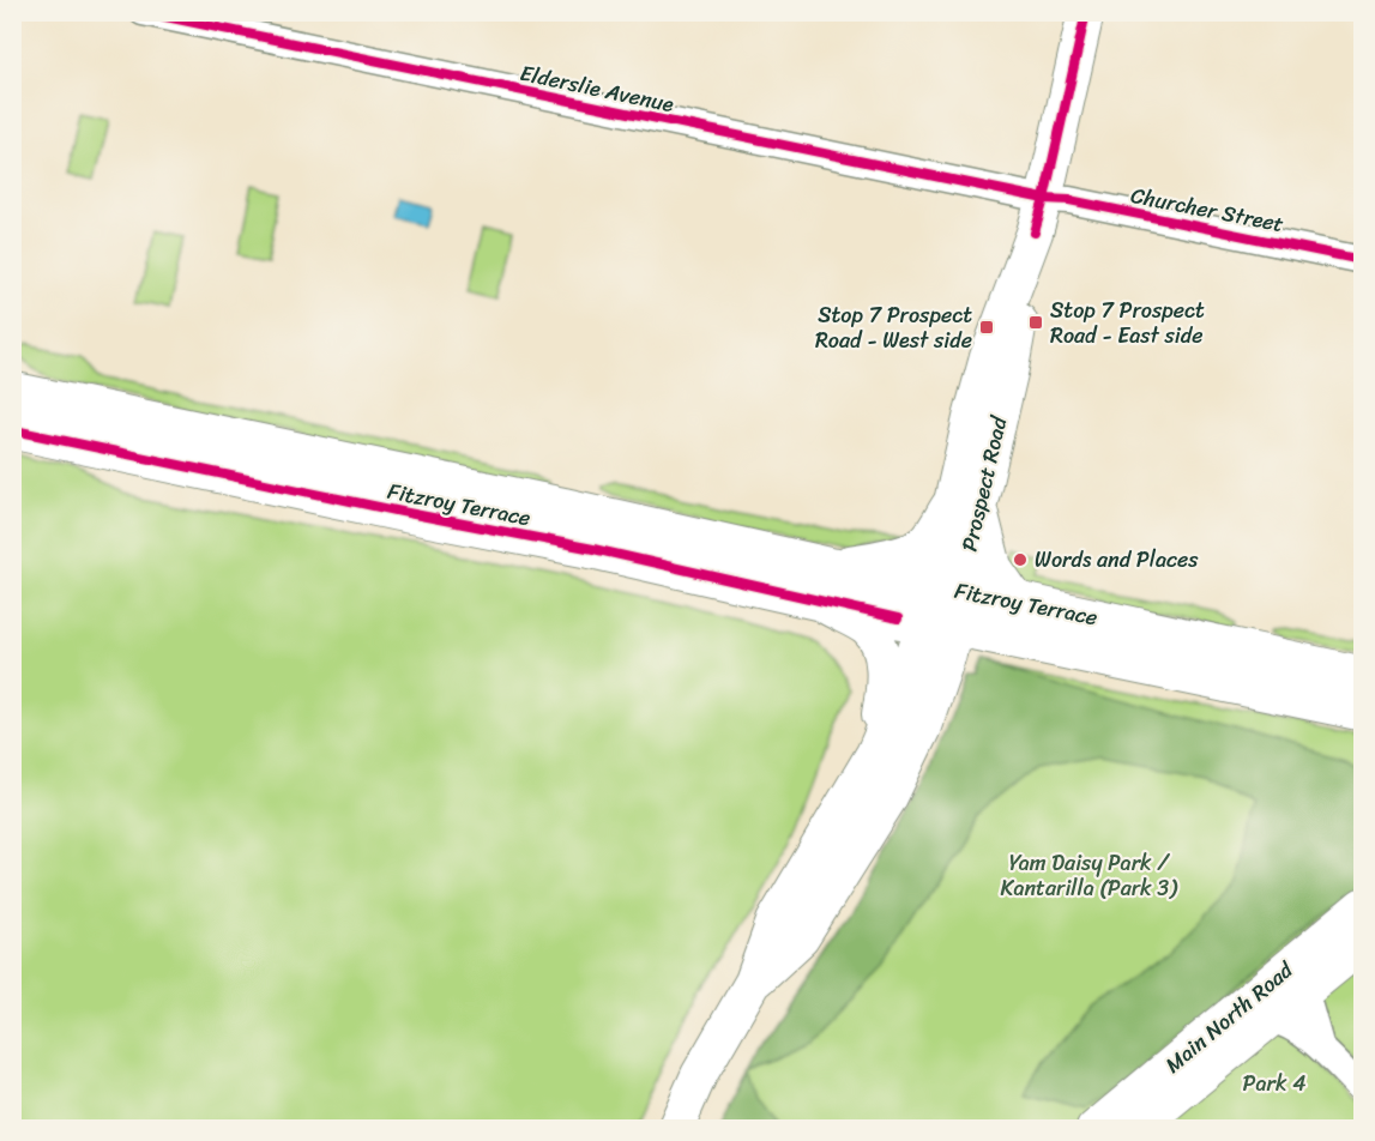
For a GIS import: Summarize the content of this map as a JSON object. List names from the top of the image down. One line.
{"streets":{"highway":["Fitzroy Terrace"],"main road":["Prospect Road","Main North Road"],"street":["Elderslie Avenue","Churcher Street"]},"crossings":[["Elderslie Avenue","Churcher Street"],["Elderslie Avenue","Prospect Road"],["Churcher Street","Prospect Road"],["Prospect Road","Fitzroy Terrace"]],"parks":["Yam Daisy Park / Kantarilla (Park 3)","Park 4"],"places":{"transit":["Stop 7 Prospect Road - East side","Stop 7 Prospect Road - West side"],"other":["Words and Places"]}}
